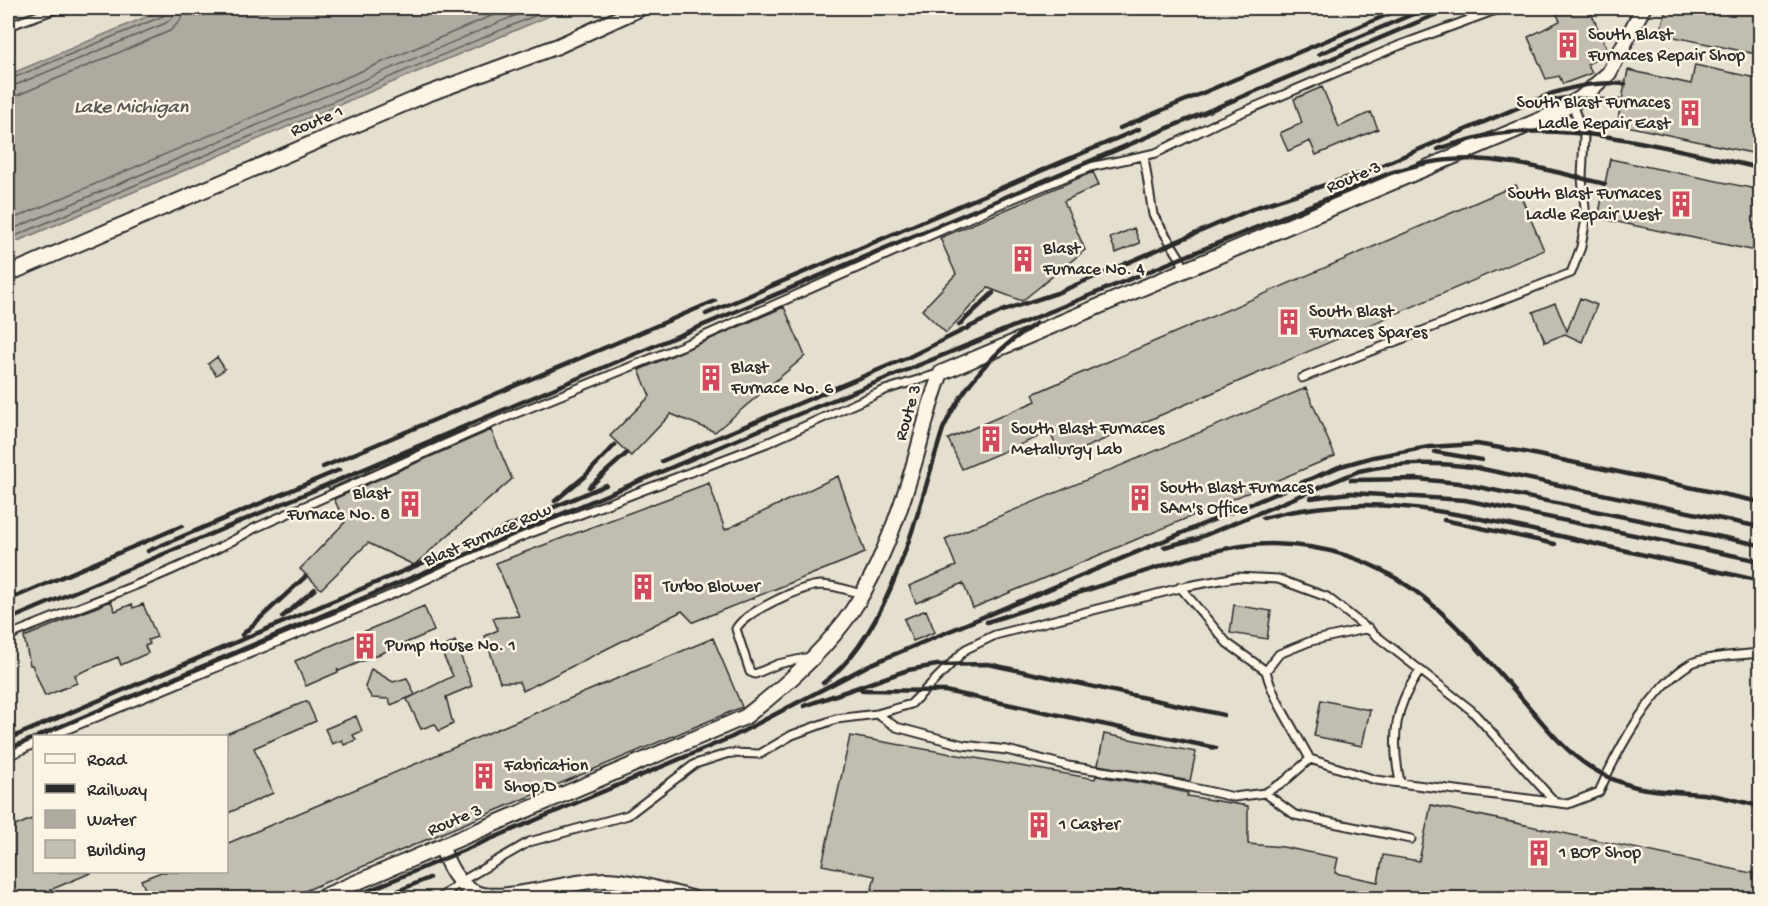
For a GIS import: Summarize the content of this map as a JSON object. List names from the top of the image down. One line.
{"streets":{"street":["Route 1","Route 3"],"lane":["Blast Furnace Row"]},"crossings":[["Route 3","Blast Furnace Row"]],"water":["Lake Michigan"],"places":{"building":["South Blast Furnaces Repair Shop","South Blast Furnaces Ladle Repair East","South Blast Furnaces Ladle Repair West","Blast Furnace No. 4","South Blast Furnaces Spares","Blast Furnace No. 6","South Blast Furnaces Metallurgy Lab","South Blast Furnaces SAM's Office","Blast Furnace No. 8","Turbo Blower","Pump House No. 1","Fabrication Shop D","1 Caster","1 BOP Shop"]},"legend":["Road","Railway","Water","Building"]}
